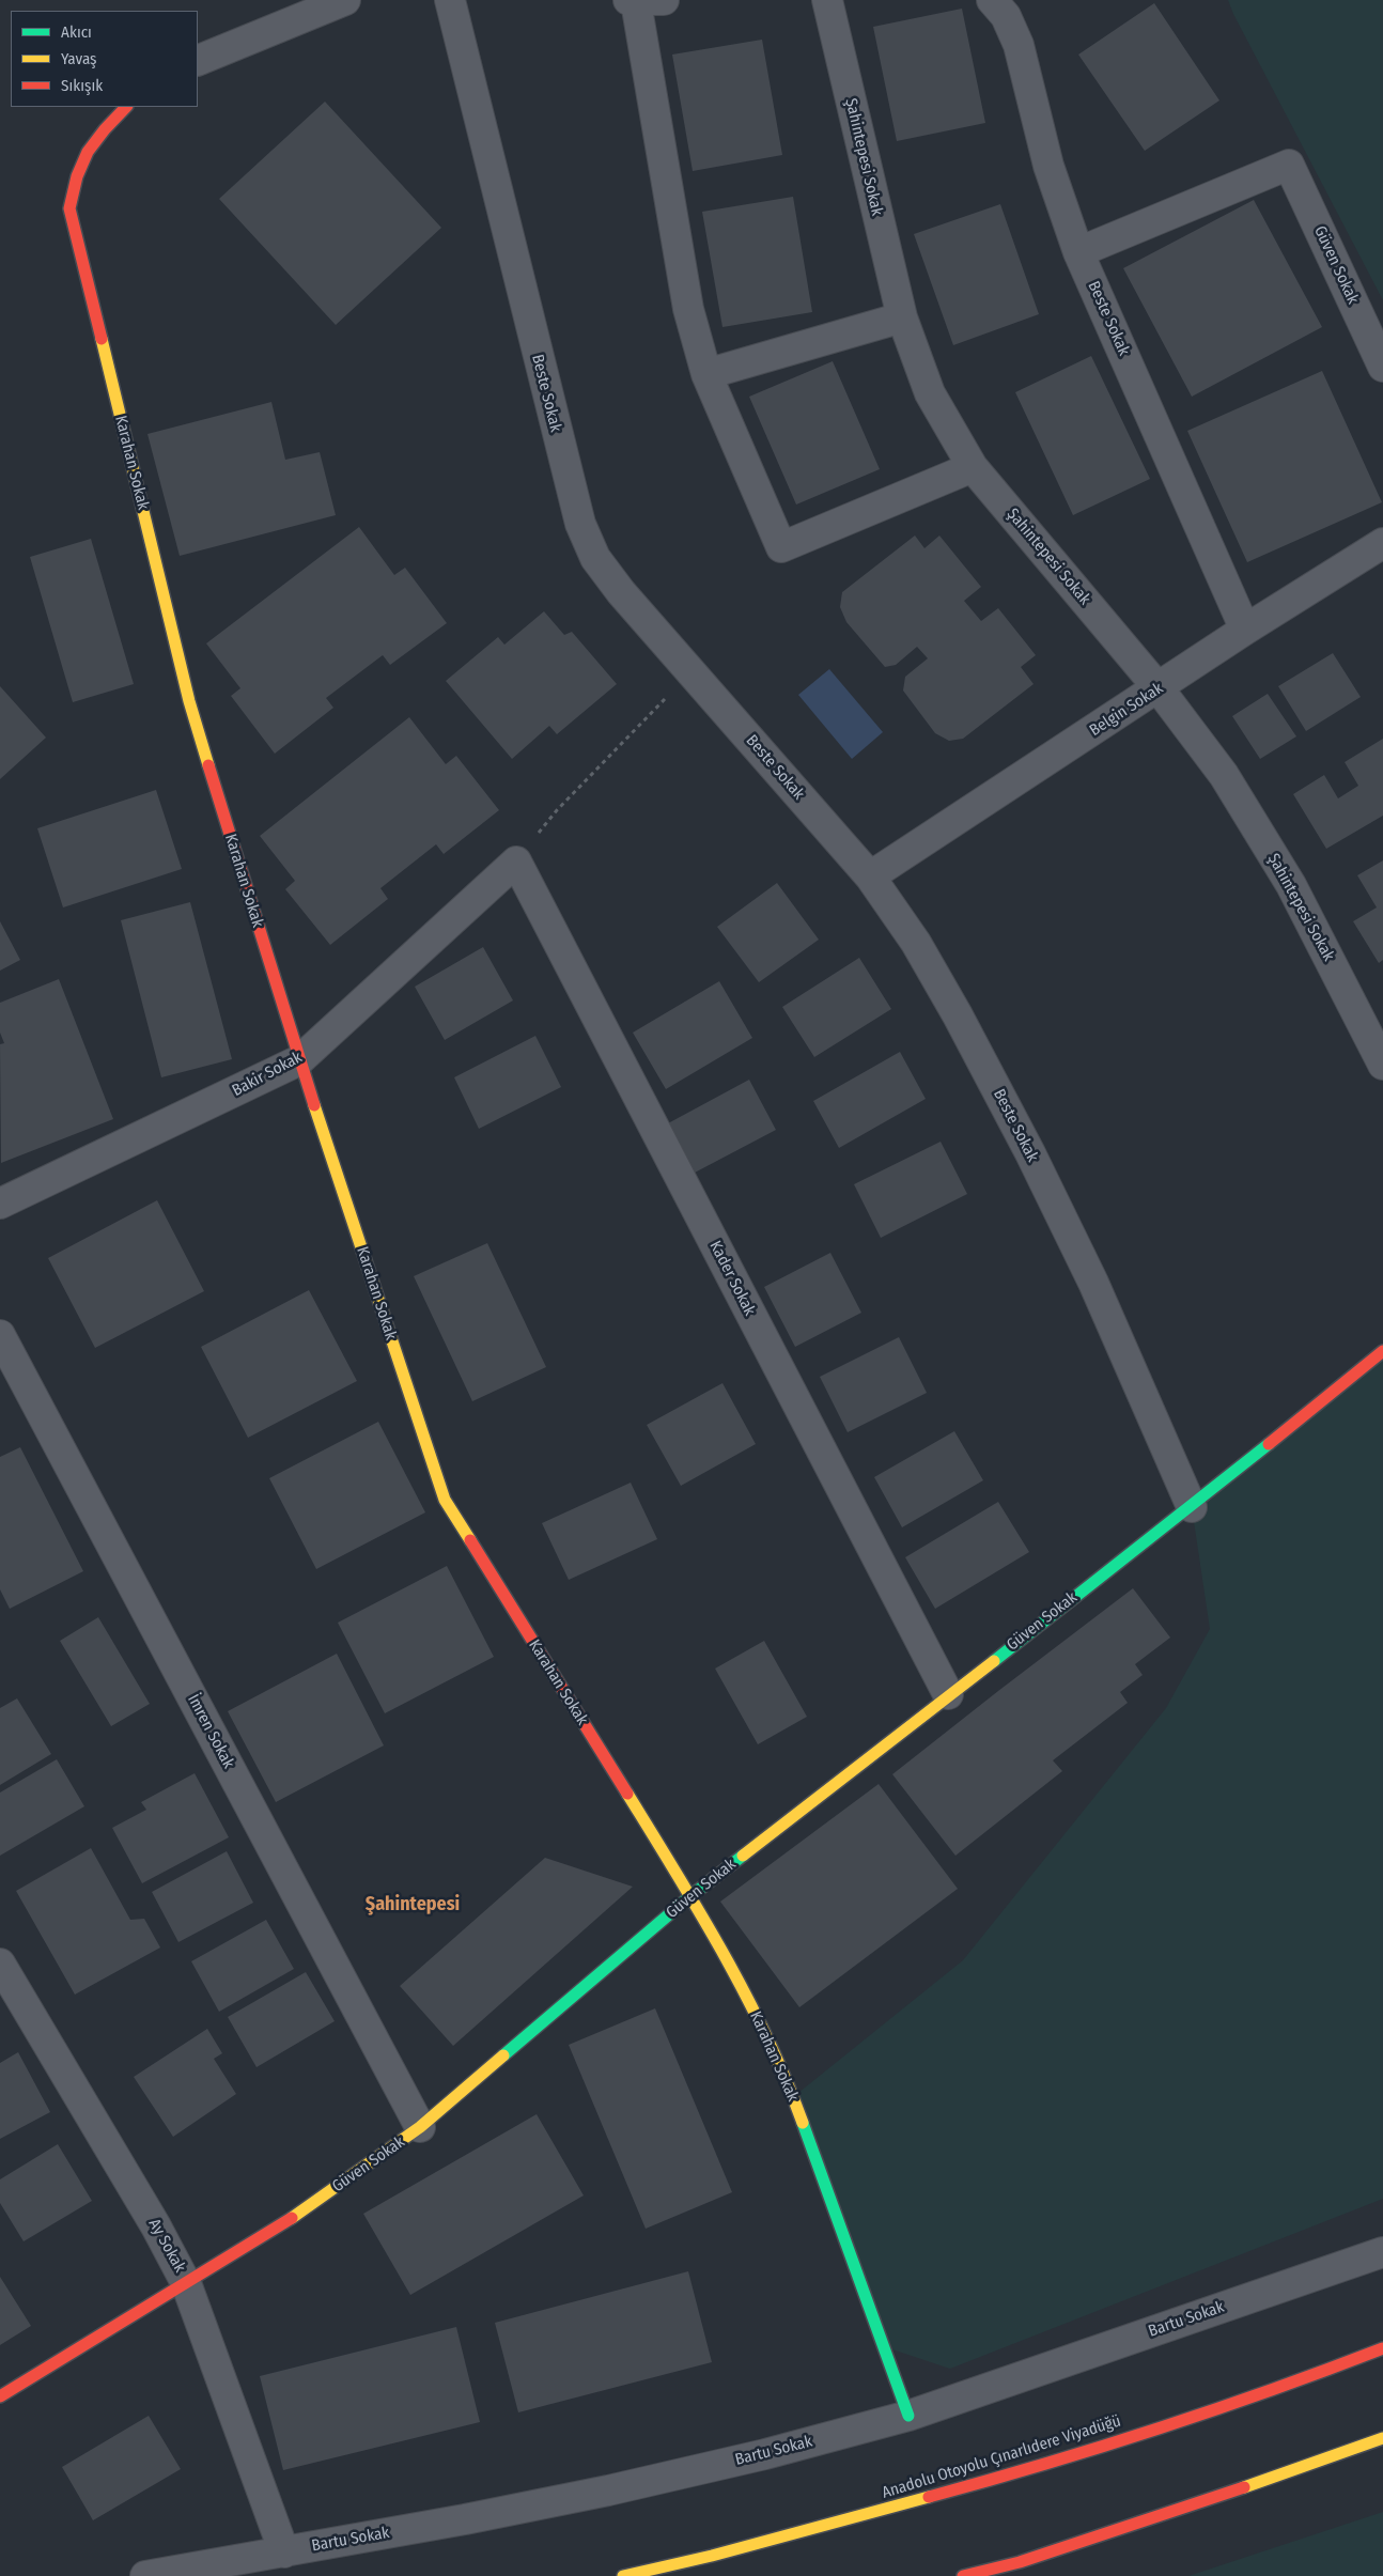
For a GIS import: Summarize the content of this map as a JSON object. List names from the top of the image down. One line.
{"streets":{"main road":["Güven Sokak","Karahan Sokak","Anadolu Otoyolu Çınarlıdere Viyadüğü"],"street":["Şahintepesi Sokak","Beste Sokak","Belgin Sokak","Bakir Sokak","Kader Sokak","İmren Sokak","Ay Sokak","Bartu Sokak"]},"crossings":[["Şahintepesi Sokak","Belgin Sokak"],["Güven Sokak","Beste Sokak"],["Güven Sokak","Karahan Sokak"],["Güven Sokak","Kader Sokak"],["Güven Sokak","İmren Sokak"],["Güven Sokak","Ay Sokak"],["Beste Sokak","Belgin Sokak"],["Karahan Sokak","Bakir Sokak"],["Karahan Sokak","Bartu Sokak"],["Bakir Sokak","Kader Sokak"],["Ay Sokak","Bartu Sokak"]],"districts":["Şahintepesi"],"legend":["Akıcı","Yavaş","Sıkışık"]}
